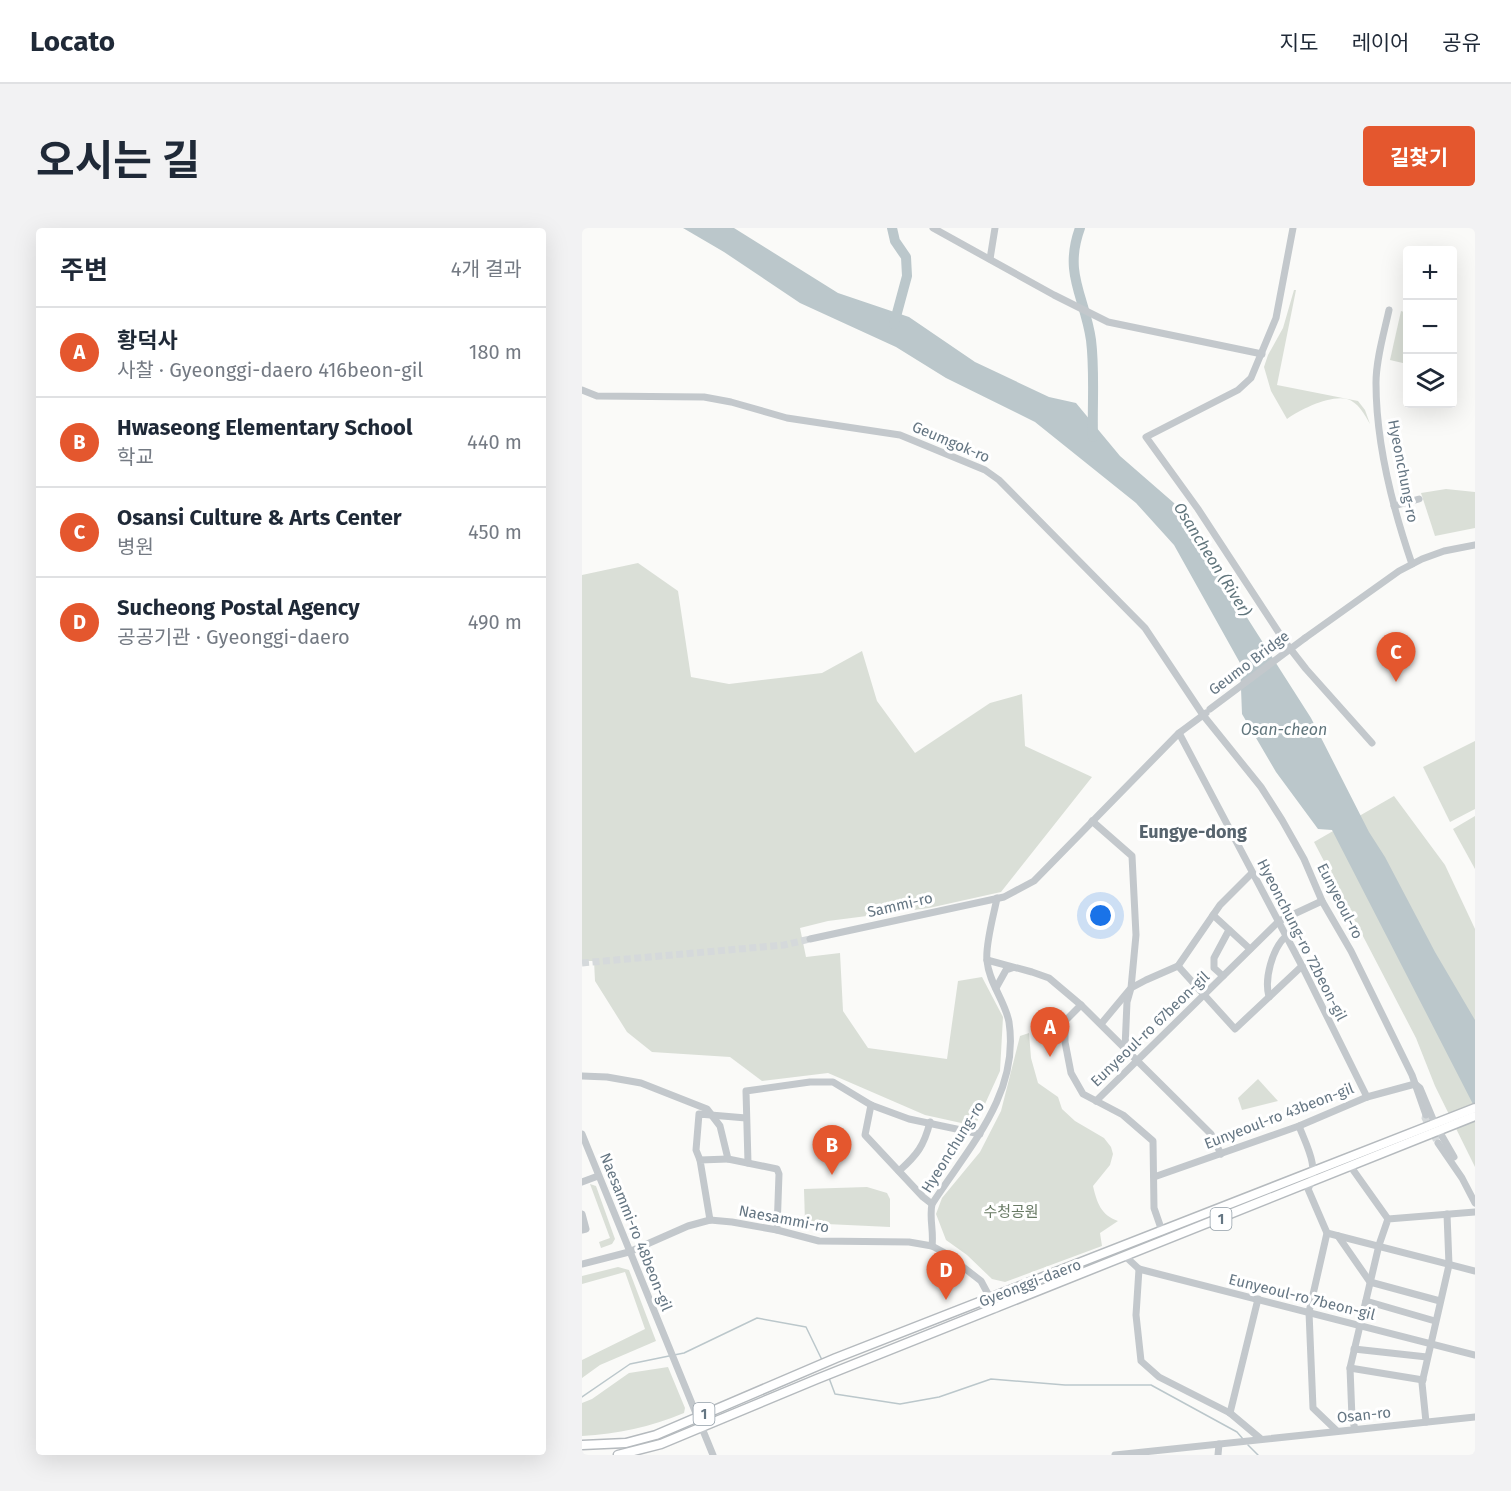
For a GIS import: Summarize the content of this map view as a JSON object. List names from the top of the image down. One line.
{"streets":{"main road":["1","Gyeonggi-daero"],"street":["Geumgok-ro","Hyeonchung-ro","Geumo Bridge","Eunyeoul-ro","Sammi-ro","Hyeonchung-ro 72beon-gil","Eunyeoul-ro 67beon-gil","Eunyeoul-ro 43beon-gil","Naesammi-ro","Naesammi-ro 48beon-gil","Eunyeoul-ro 7beon-gil","Osan-ro"]},"crossings":[["Geumgok-ro","Geumo Bridge"],["Geumgok-ro","Eunyeoul-ro"],["Hyeonchung-ro","Geumo Bridge"],["Hyeonchung-ro","Naesammi-ro"],["Geumo Bridge","Eunyeoul-ro"],["Eunyeoul-ro","Eunyeoul-ro 67beon-gil"],["Eunyeoul-ro","Eunyeoul-ro 43beon-gil"],["Hyeonchung-ro 72beon-gil","Eunyeoul-ro 67beon-gil"],["Hyeonchung-ro 72beon-gil","Eunyeoul-ro 43beon-gil"],["Naesammi-ro","Naesammi-ro 48beon-gil"],["Naesammi-ro","Gyeonggi-daero"],["1","Naesammi-ro 48beon-gil"],["1","Gyeonggi-daero"],["Naesammi-ro 48beon-gil","Gyeonggi-daero"],["Gyeonggi-daero","Eunyeoul-ro 7beon-gil"]],"districts":["Eungye-dong"],"water":["Osancheon (River)","Osan-cheon"],"parks":["수청공원"],"page":{"header":"Locato","nav":["지도","레이어","공유"],"title":"오시는 길","buttons":"길찾기","heading":["주변","4개 결과"],"map_buttons":["+","−"],"list":[{"mark":"A","name":"황덕사","note":"사찰 · Gyeonggi-daero 416beon-gil","value":"180 m"},{"mark":"B","name":"Hwaseong Elementary School","note":"학교","value":"440 m"},{"mark":"C","name":"Osansi Culture & Arts Center","note":"병원","value":"450 m"},{"mark":"D","name":"Sucheong Postal Agency","note":"공공기관 · Gyeonggi-daero","value":"490 m"}],"pins":["C","A","B","D"]}}
